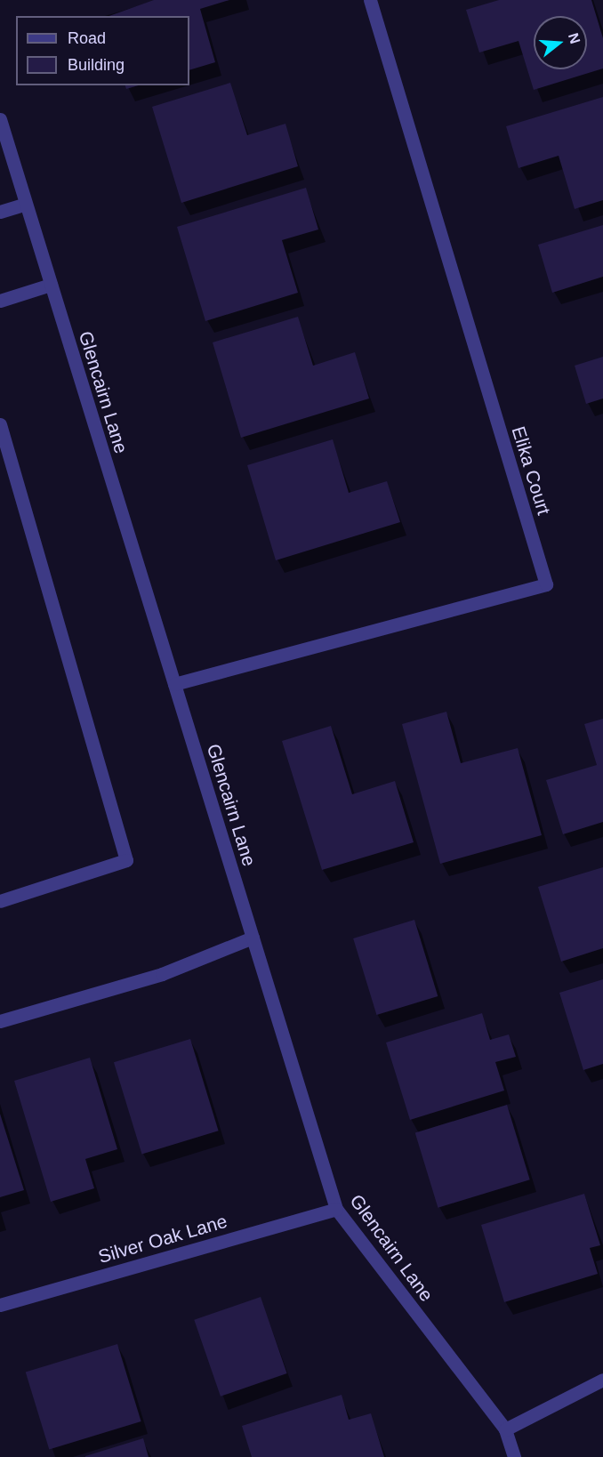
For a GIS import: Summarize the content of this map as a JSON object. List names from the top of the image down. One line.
{"streets":{"street":["Glencairn Lane","Elika Court","Silver Oak Lane"]},"crossings":[["Glencairn Lane","Elika Court"],["Glencairn Lane","Silver Oak Lane"]],"legend":["Road","Building"],"north":"right"}
